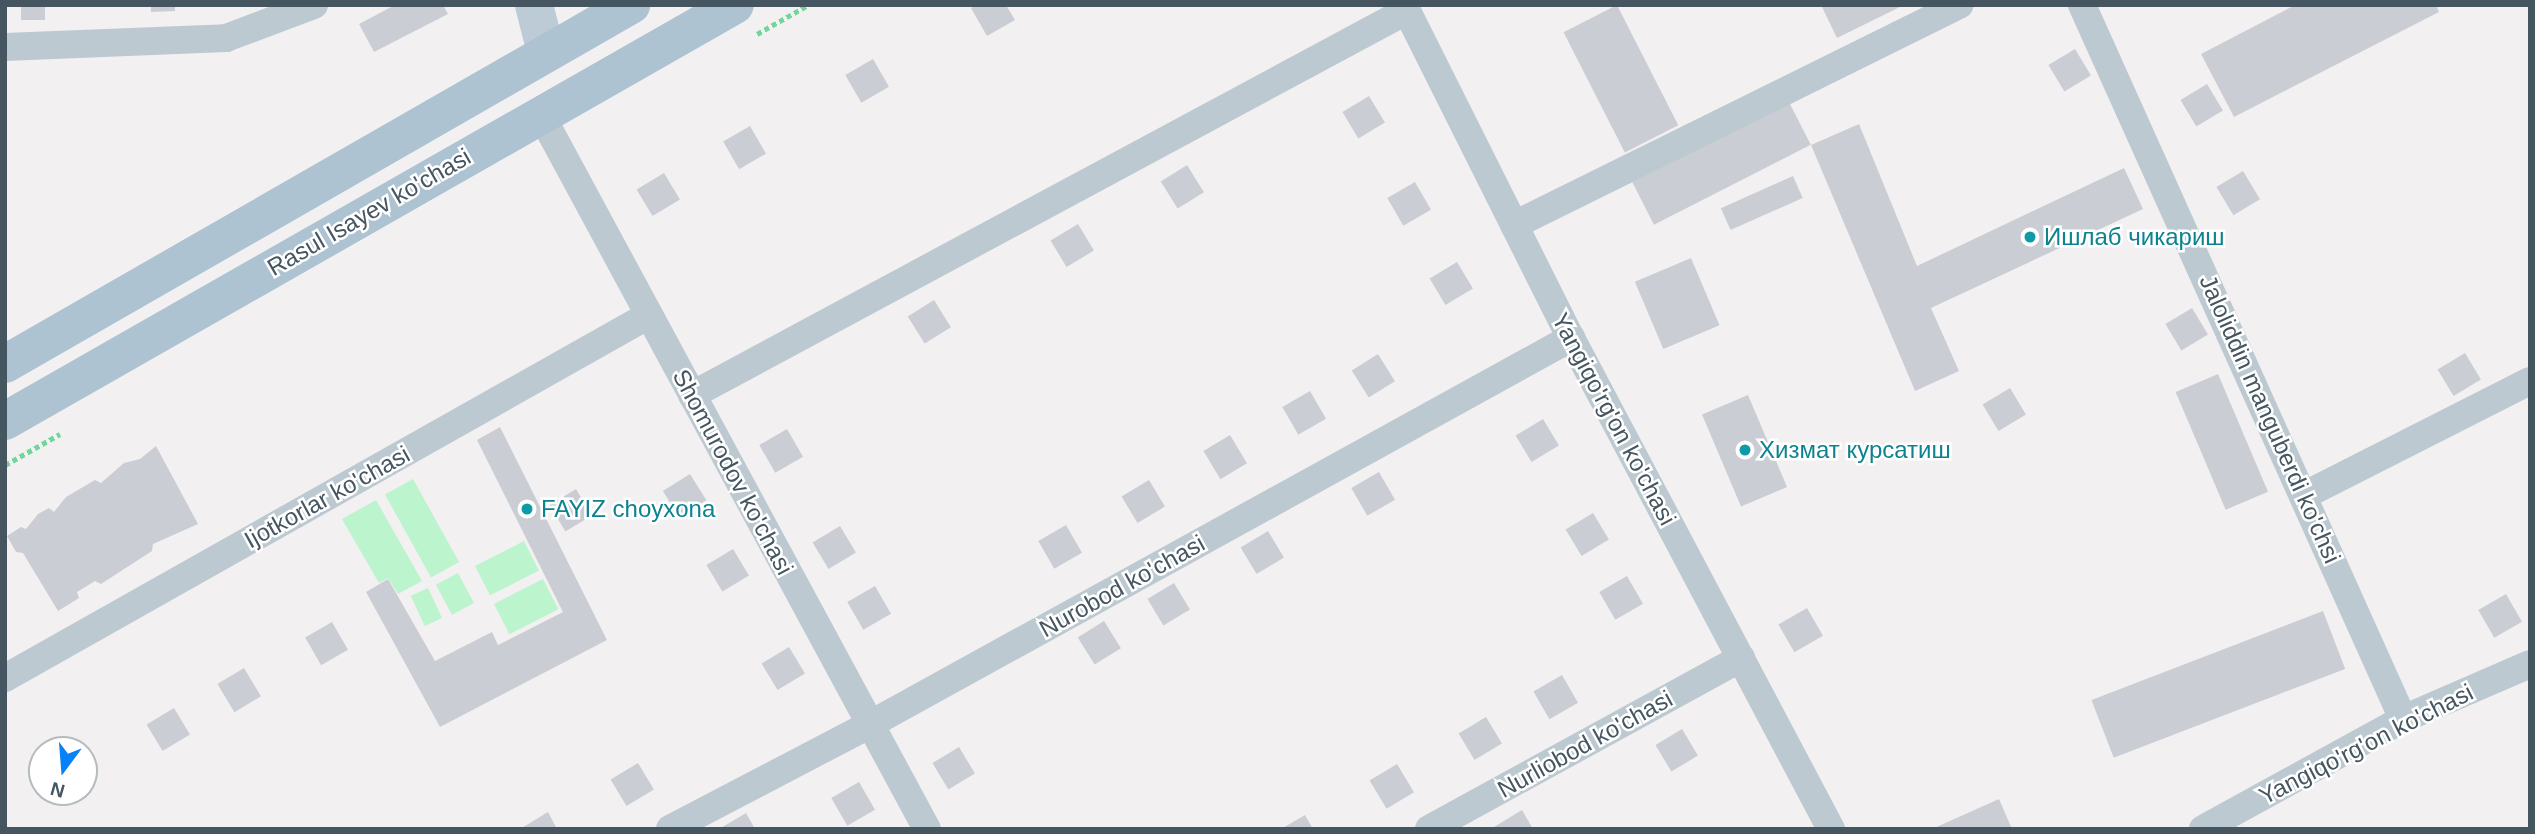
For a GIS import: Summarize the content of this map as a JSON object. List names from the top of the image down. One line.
{"streets":{"main road":["Rasul Isayev ko'chasi"],"street":["Yangiqo'rg'on ko'chasi","Jaloliddin manguberdi ko'chsi","Shomurodov ko'chasi","Ijotkorlar ko'chasi","Nurobod ko'chasi","Nurliobod ko'chasi"]},"crossings":[["Rasul Isayev ko'chasi","Shomurodov ko'chasi"],["Yangiqo'rg'on ko'chasi","Jaloliddin manguberdi ko'chsi"],["Yangiqo'rg'on ko'chasi","Nurobod ko'chasi"],["Yangiqo'rg'on ko'chasi","Nurliobod ko'chasi"],["Shomurodov ko'chasi","Ijotkorlar ko'chasi"],["Shomurodov ko'chasi","Nurobod ko'chasi"]],"places":["Ишлаб чикариш","Хизмат курсатиш","FAYIZ choyxona"],"north":"bottom"}
